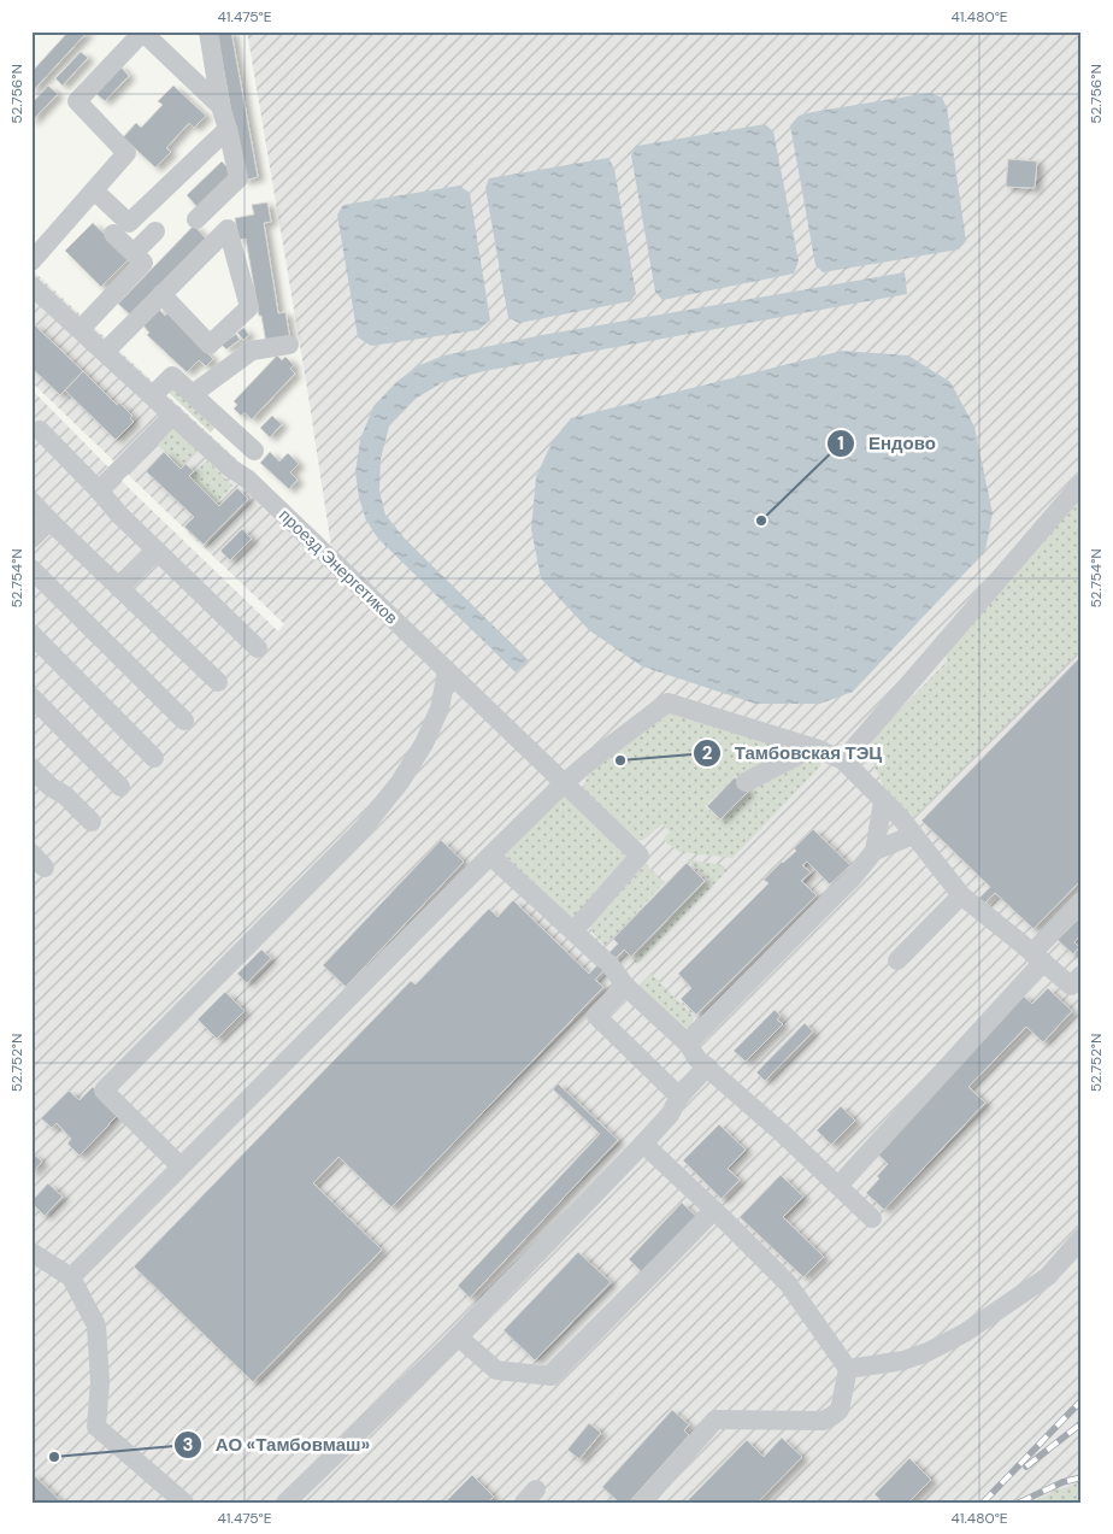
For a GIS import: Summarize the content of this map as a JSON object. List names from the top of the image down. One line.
{"streets":{"street":["проезд Энергетиков"]},"places":["Ендово","Тамбовская ТЭЦ","АО «Тамбовмаш»"],"coordinates":["41.475°E","41.480°E","52.756°N","52.754°N","52.752°N"]}
